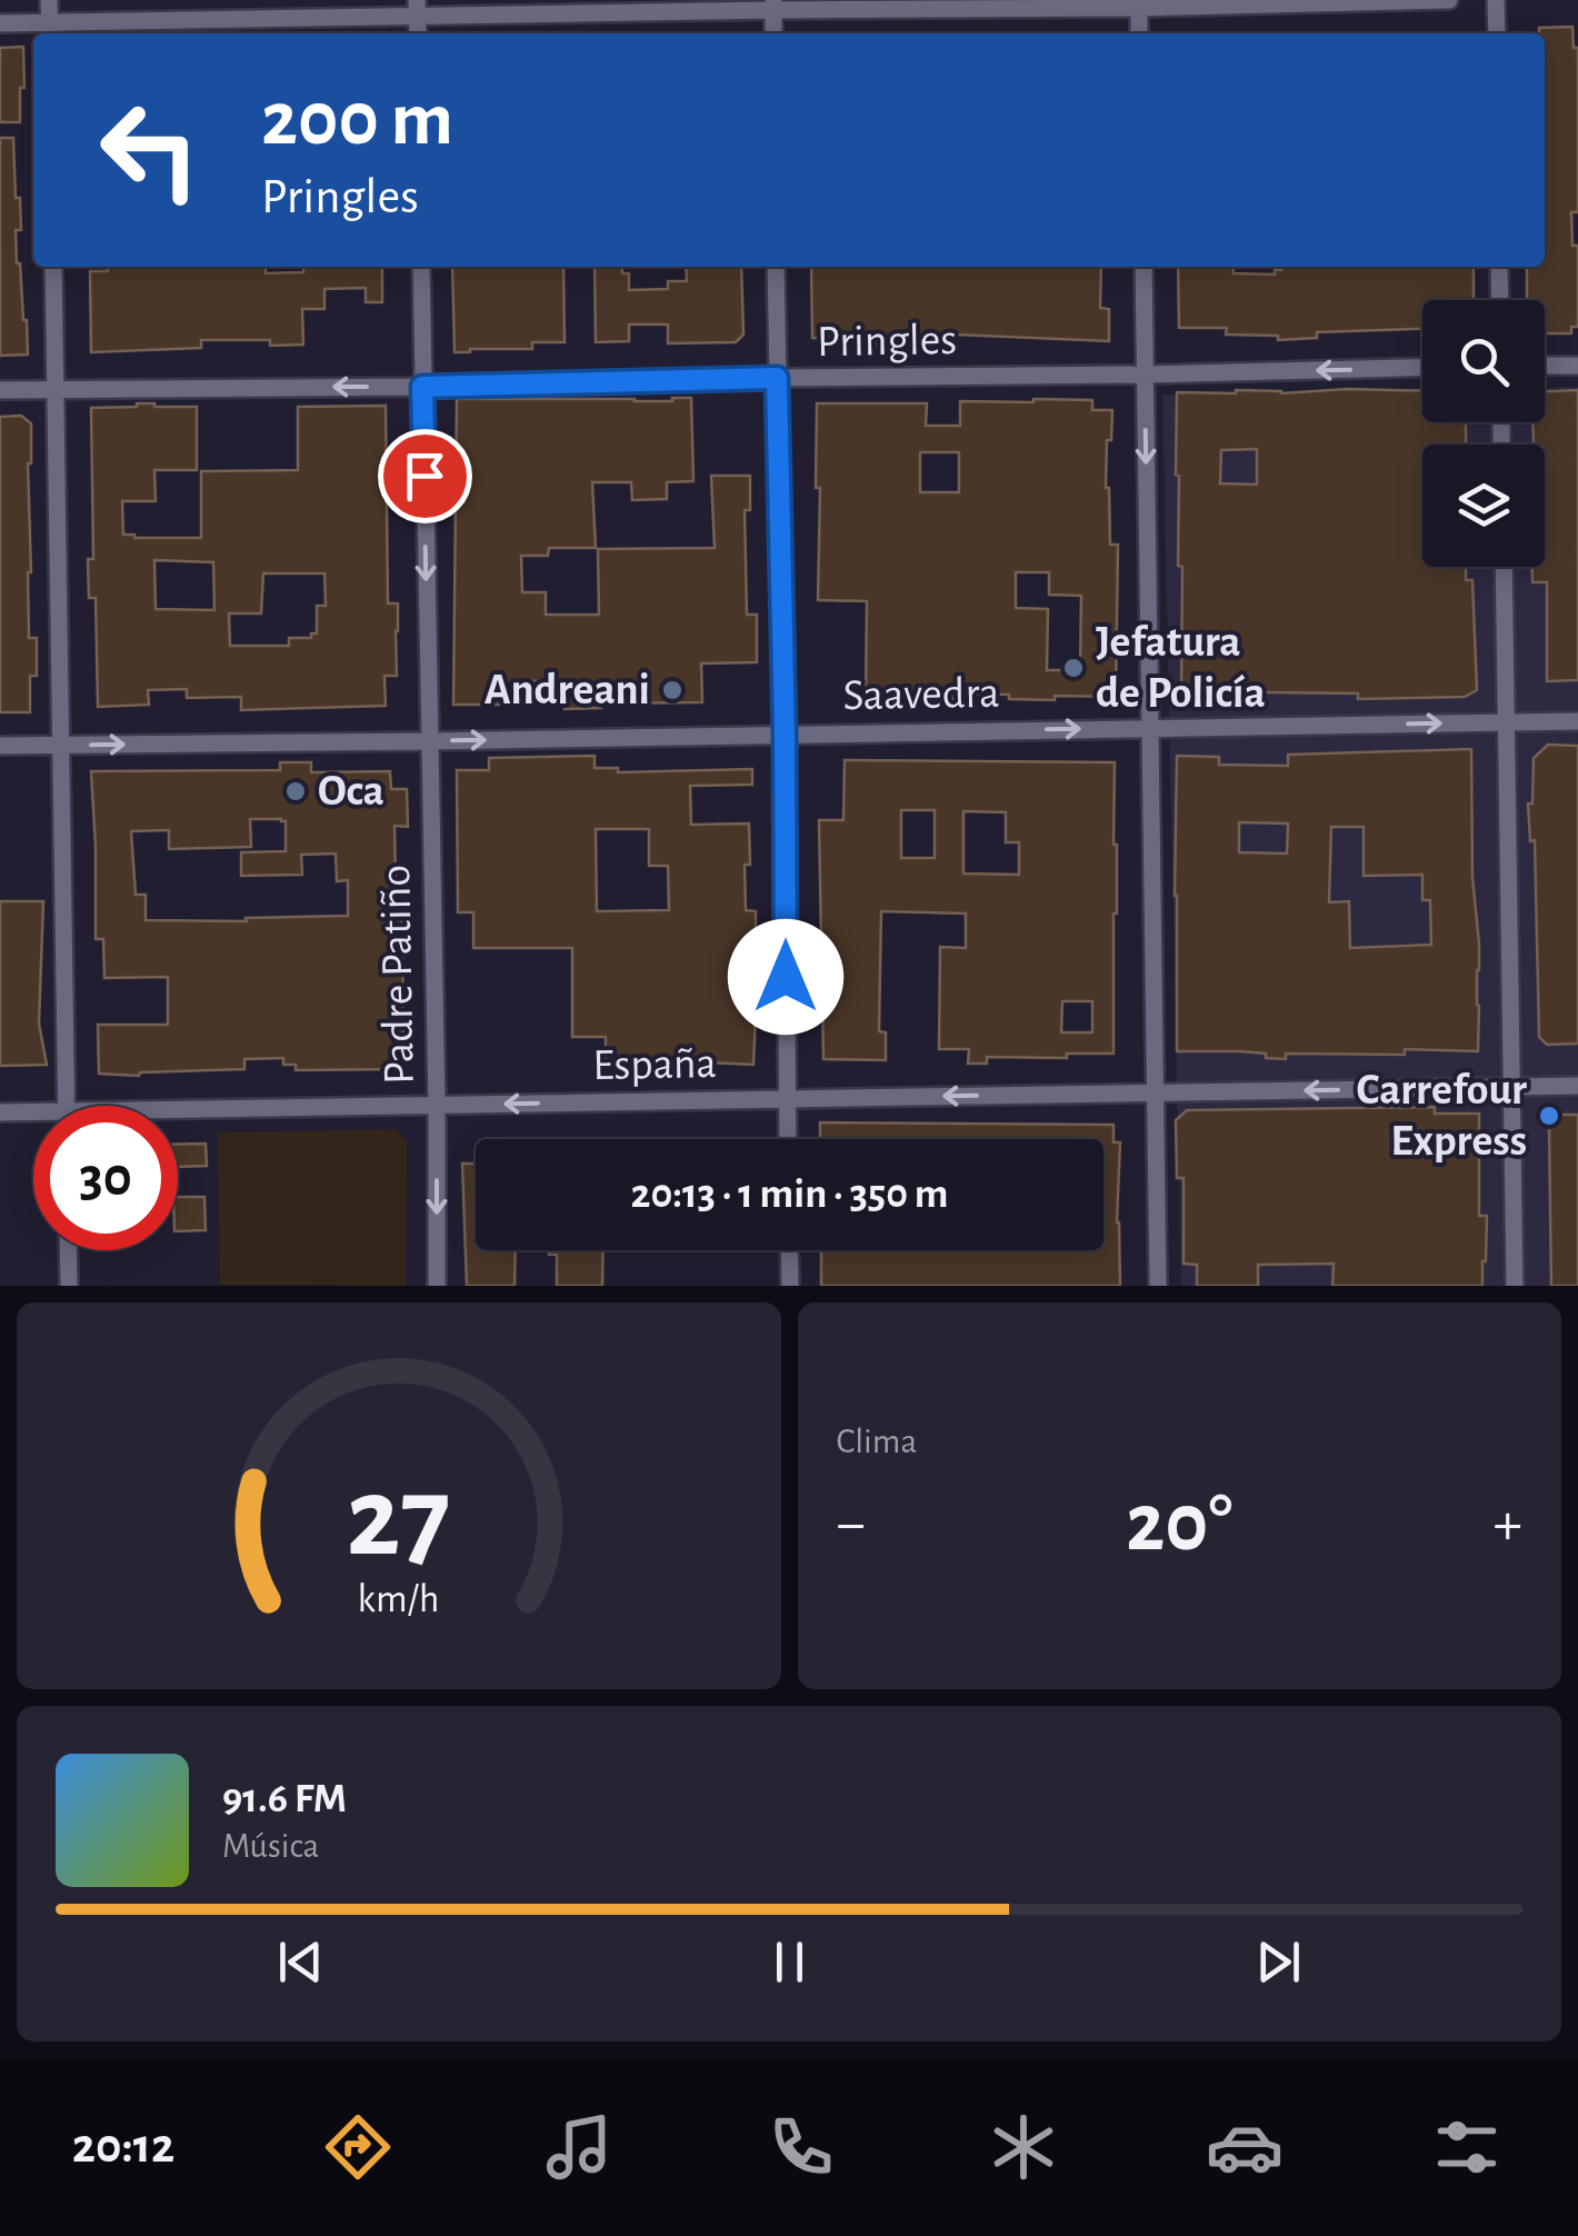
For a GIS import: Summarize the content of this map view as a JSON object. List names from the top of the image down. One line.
{"streets":{"street":["Pringles","Saavedra","Padre Patiño","España"]},"crossings":[["Pringles","Padre Patiño"],["Saavedra","Padre Patiño"],["Padre Patiño","España"]],"one_way":["Pringles","Saavedra","Padre Patiño","España"],"places":["Jefatura de Policía","Andreani","Oca","Carrefour Express"],"page":{"turn":["200 m","Pringles"],"limit":"30","trip":"20:13 · 1 min · 350 m","tile":"Clima","heat":["−","20°","+"],"song":["91.6 FM","Música"],"tabs":"20:12","gauge":["27","km/h"]}}
